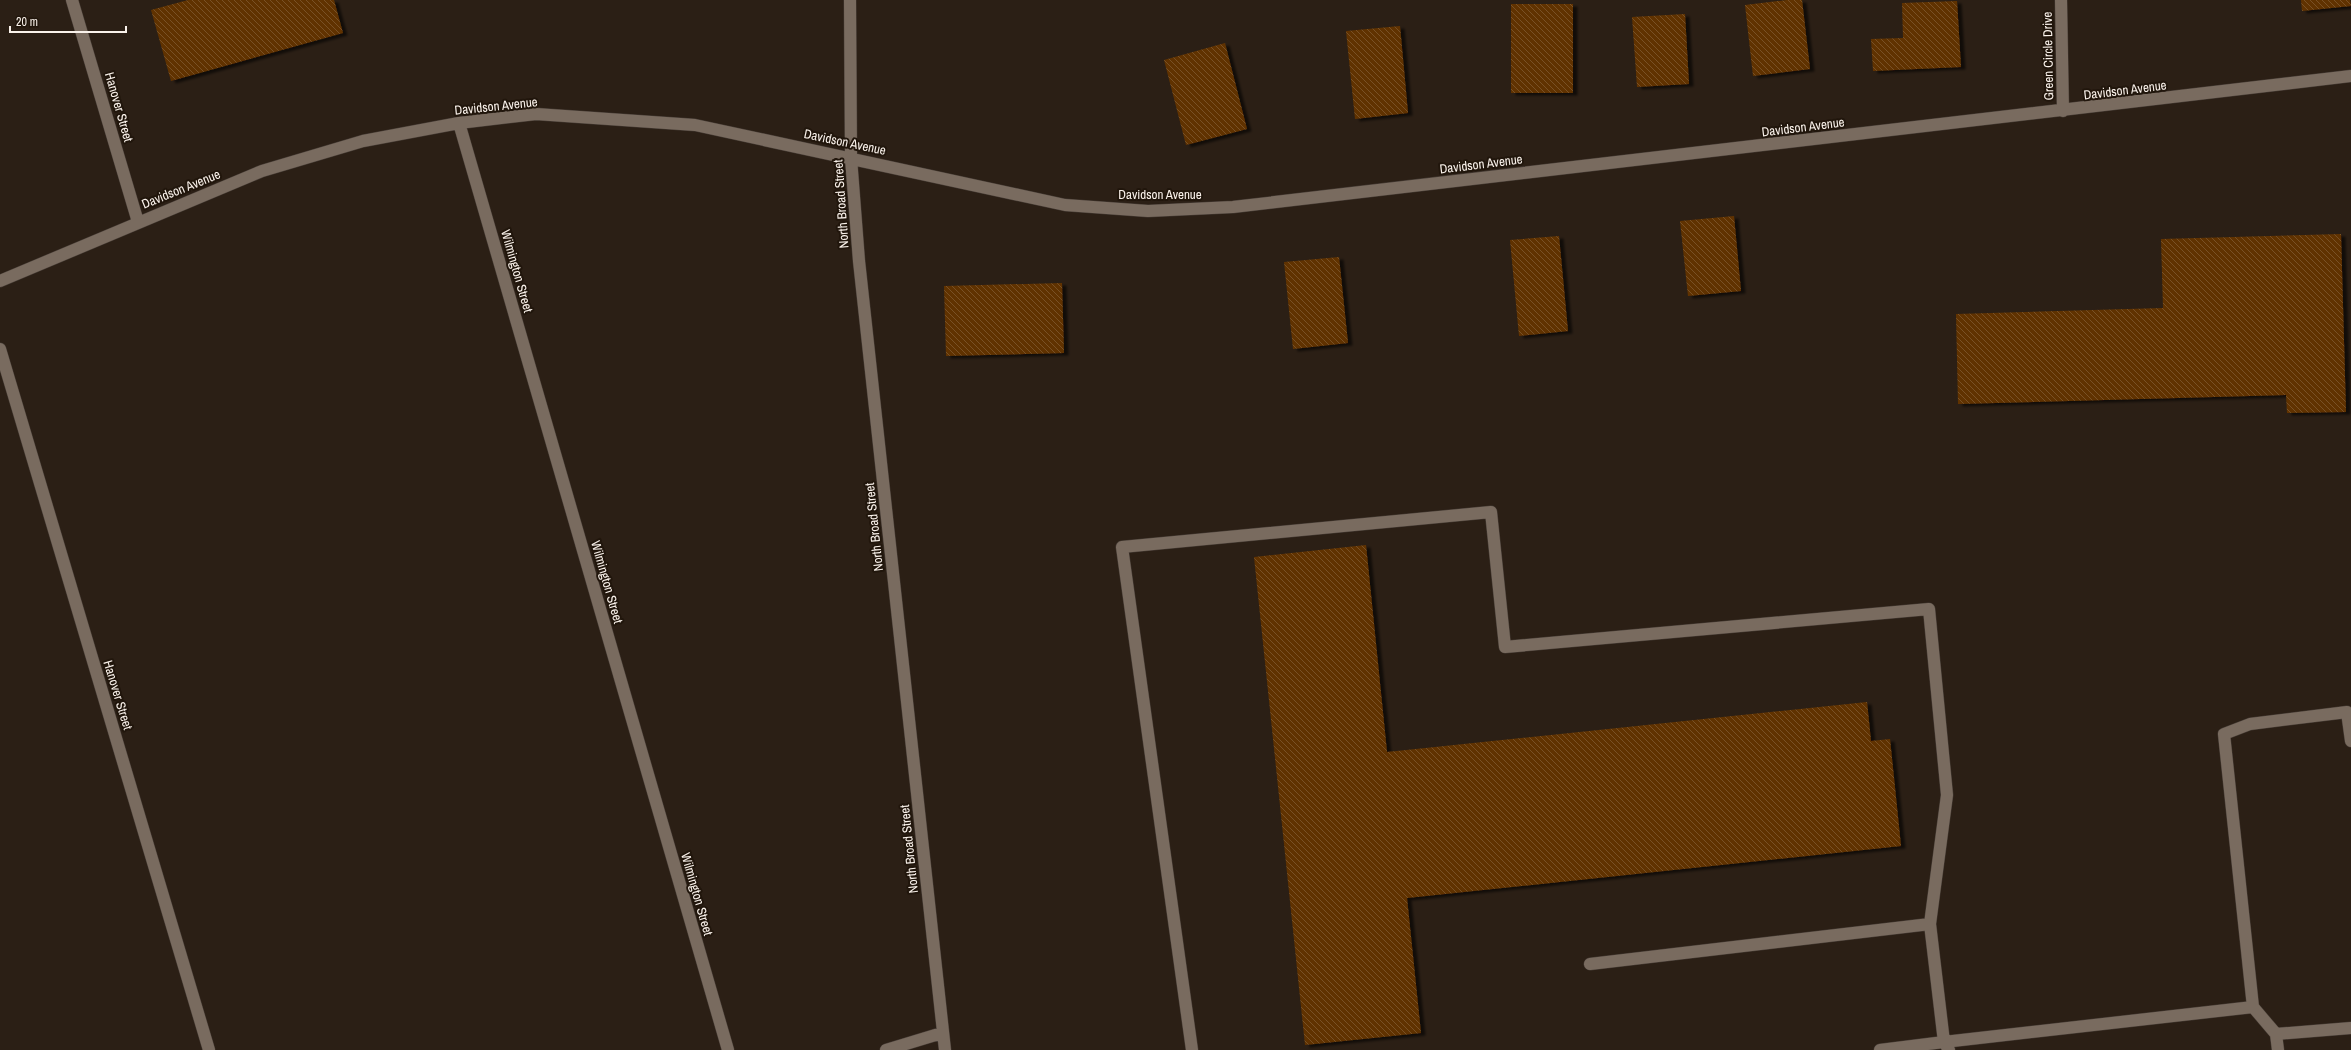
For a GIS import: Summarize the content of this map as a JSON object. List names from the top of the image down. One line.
{"streets":{"street":["Green Circle Drive","Davidson Avenue","Hanover Street","North Broad Street","Wilmington Street"]},"crossings":[["Green Circle Drive","Davidson Avenue"],["Davidson Avenue","Hanover Street"],["Davidson Avenue","North Broad Street"],["Davidson Avenue","Wilmington Street"]],"scale_bar":"20 m"}
